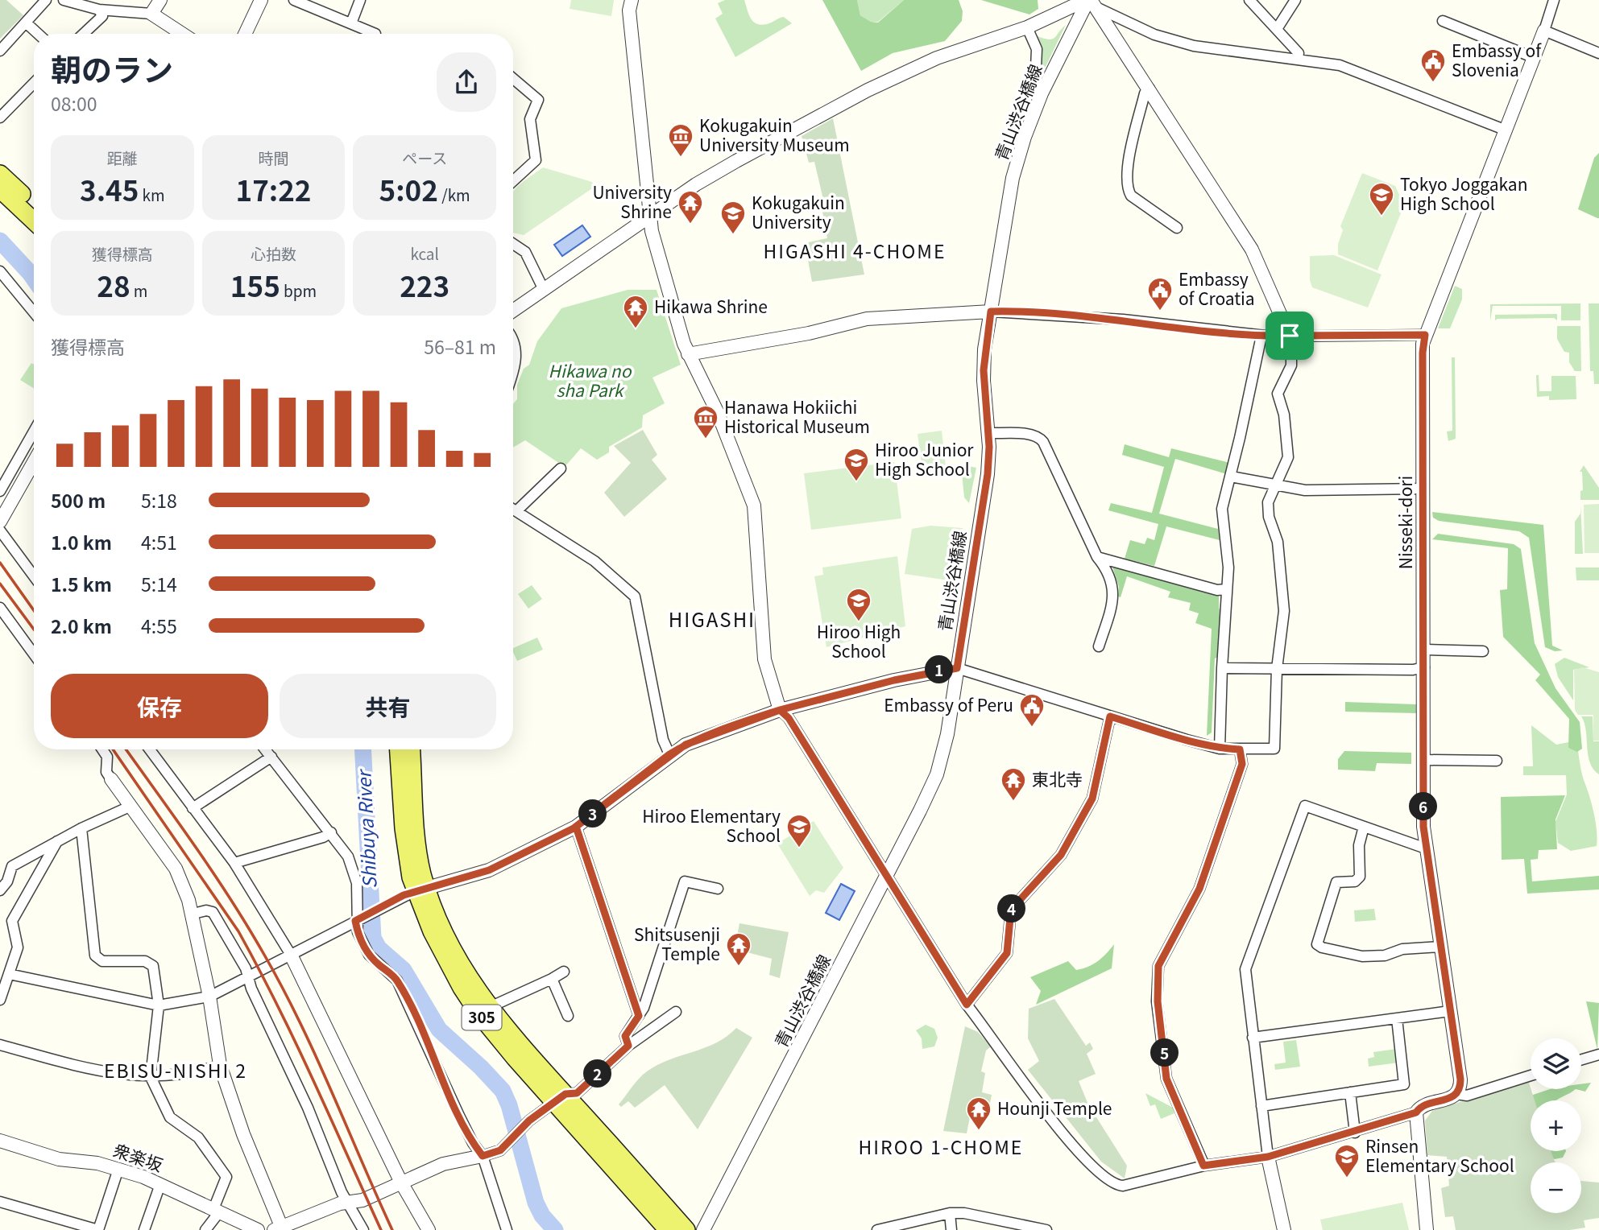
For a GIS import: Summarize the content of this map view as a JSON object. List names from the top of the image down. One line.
{"streets":{"main road":["305"],"street":["青山渋谷橋線","Nisseki-dori","衆楽坂"]},"districts":["HIGASHI 4-CHOME","HIGASHI","EBISU-NISHI 2","HIROO 1-CHOME"],"water":["Shibuya River"],"parks":["Hikawa no sha Park"],"places":{"public building":["Embassy of Slovenia","Embassy of Croatia","Embassy of Peru"],"museum":["Kokugakuin University Museum","Hanawa Hokiichi Historical Museum"],"school or university":["Tokyo Joggakan High School","Kokugakuin University","Hiroo Junior High School","Hiroo High School","Hiroo Elementary School","Rinsen Elementary School"],"temple":["University Shrine","Hikawa Shrine","東北寺","Shitsusenji Temple","Hounji Temple"]},"page":{"heading":["朝のラン","08:00"],"stats":[["距離","3.45 km"],["時間","17:22"],["ペース","5:02 /km"],["獲得標高","28 m"],["心拍数","155 bpm"],["kcal","223"]],"chart":["獲得標高","56–81 m"],"list":[{"name":"500 m","note":"5:18"},{"name":"1.0 km","note":"4:51"},{"name":"1.5 km","note":"5:14"},{"name":"2.0 km","note":"4:55"}],"pins":["1","6","3","4","5","2"],"buttons":["保存","共有"],"map_buttons":["+","−"]}}
